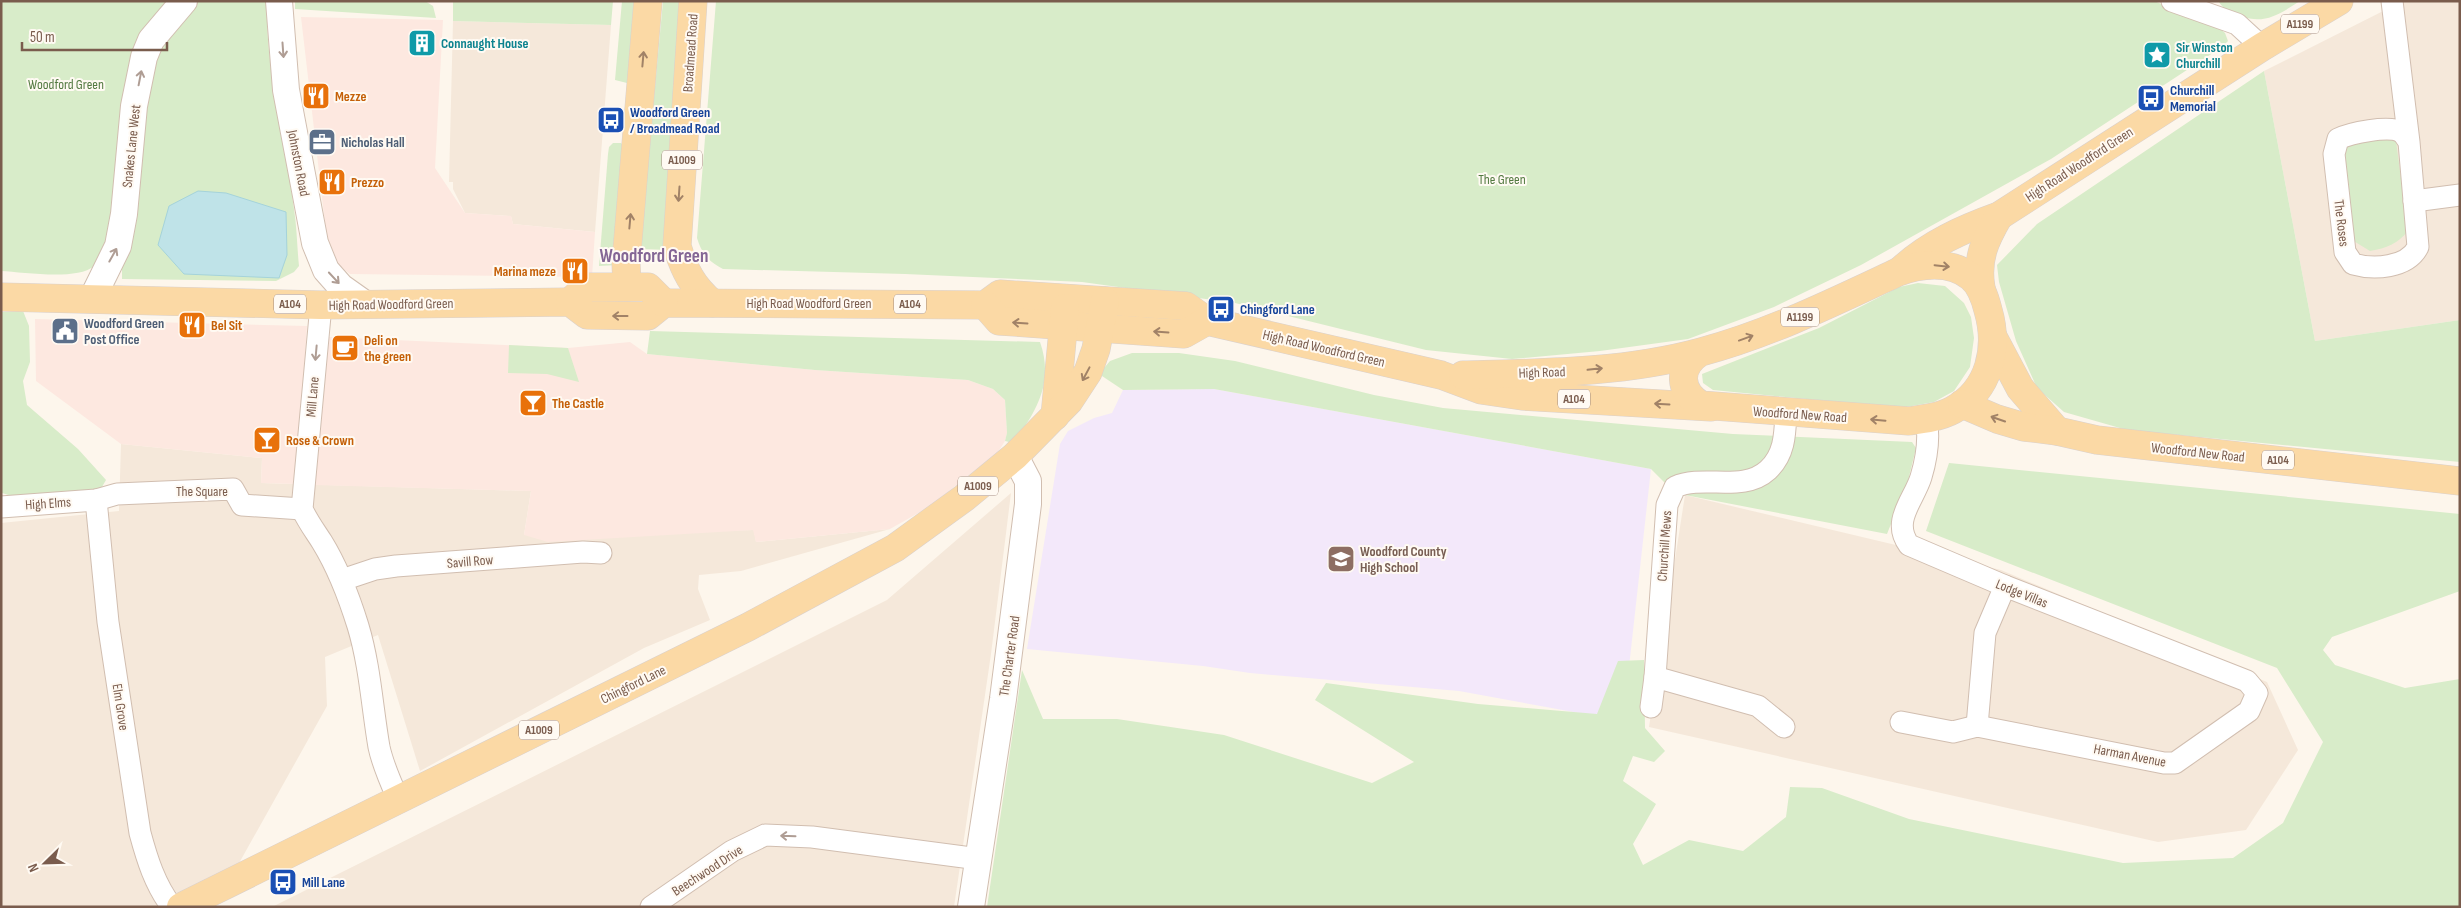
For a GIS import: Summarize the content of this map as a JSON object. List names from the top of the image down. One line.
{"streets":{"main road":["A1199","Broadmead Road","A1009","High Road Woodford Green","A104","High Road","Woodford New Road","Chingford Lane"],"street":["Snakes Lane West","Johnston Road","The Roses","Mill Lane","The Square","High Elms","Churchill Mews","Savill Row","Lodge Villas","The Charter Road","Elm Grove","Harman Avenue","Beechwood Drive"]},"crossings":[["Broadmead Road","High Road Woodford Green"],["Snakes Lane West","High Road Woodford Green"],["Johnston Road","High Road Woodford Green"],["High Road Woodford Green","High Road"],["High Road Woodford Green","Mill Lane"],["High Road Woodford Green","Woodford New Road"],["High Road Woodford Green","Chingford Lane"],["High Road","Woodford New Road"],["Mill Lane","The Square"],["Woodford New Road","Churchill Mews"],["Woodford New Road","Lodge Villas"],["The Square","High Elms"],["The Square","Elm Grove"],["High Elms","Elm Grove"],["Lodge Villas","Harman Avenue"],["The Charter Road","Chingford Lane"],["The Charter Road","Beechwood Drive"]],"one_way":["Snakes Lane West","Johnston Road","Mill Lane","Beechwood Drive"],"districts":["Woodford Green"],"parks":["Woodford Green","The Green"],"places":{"building":["Connaught House"],"place":["Sir Winston Churchill"],"restaurant":["Mezze","Prezzo","Marina meze","Bel Sit"],"bus stop":["Churchill Memorial","Woodford Green / Broadmead Road","Chingford Lane","Mill Lane"],"office":["Nicholas Hall"],"public building":["Woodford Green Post Office"],"cafe":["Deli on the green"],"bar":["The Castle","Rose & Crown"],"school or university":["Woodford County High School"]},"scale_bar":"50 m","north":"bottom left"}
